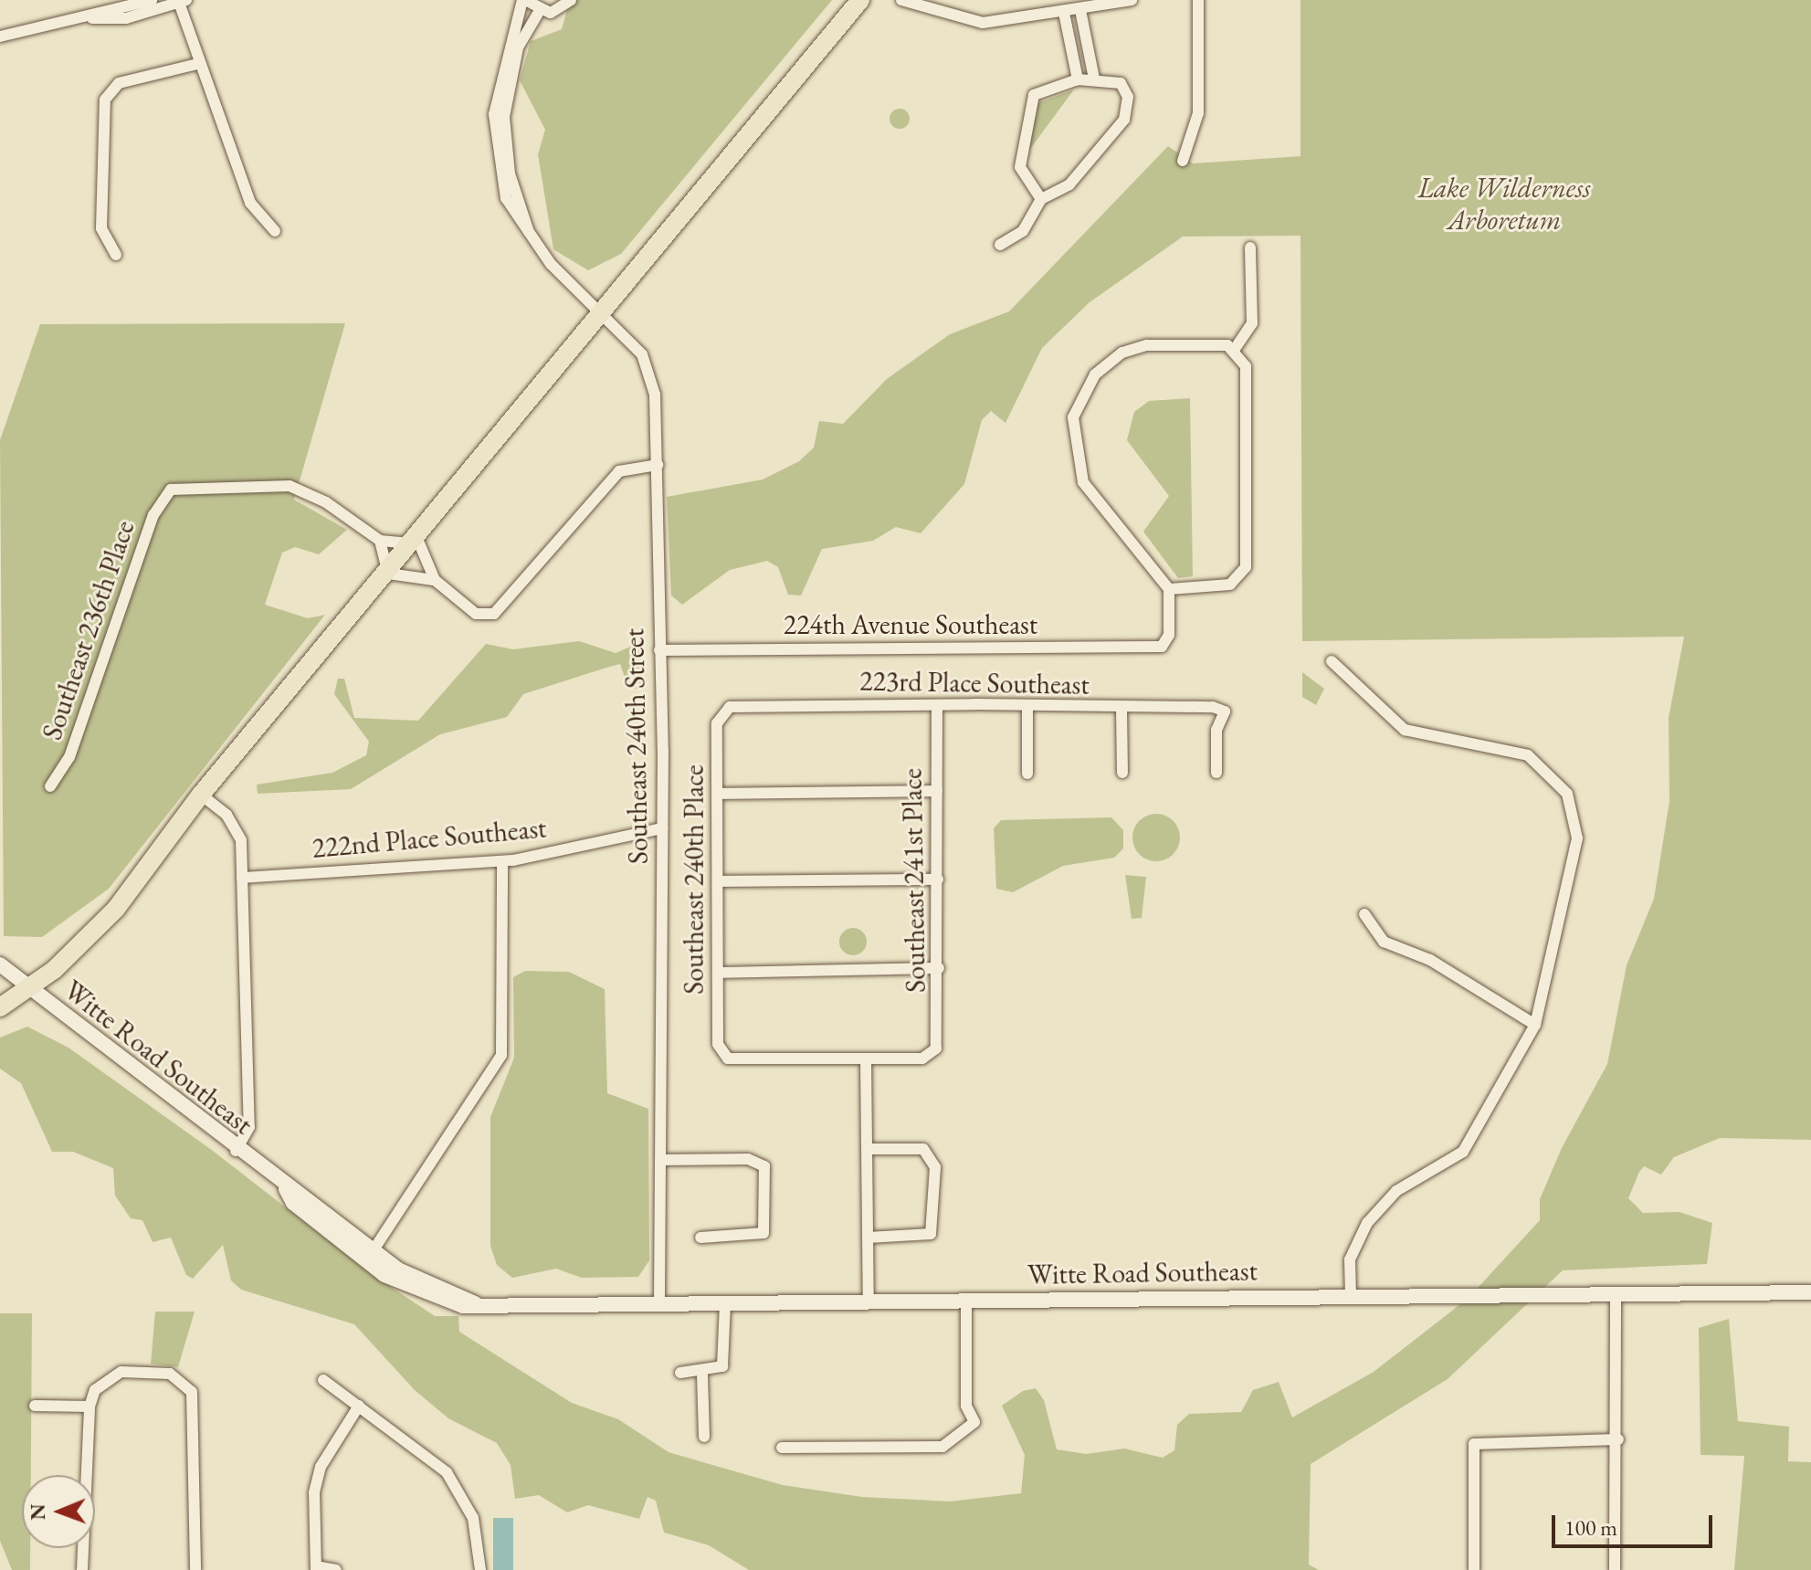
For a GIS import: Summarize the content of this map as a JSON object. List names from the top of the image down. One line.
{"streets":{"street":["224th Avenue Southeast","Southeast 236th Place","223rd Place Southeast","Southeast 240th Street","222nd Place Southeast","Southeast 240th Place","Southeast 241st Place","Witte Road Southeast"]},"crossings":[["224th Avenue Southeast","Southeast 240th Street"],["223rd Place Southeast","Southeast 240th Place"],["223rd Place Southeast","Southeast 241st Place"],["Southeast 240th Street","222nd Place Southeast"],["Southeast 240th Street","Witte Road Southeast"],["Southeast 240th Place","Southeast 241st Place"]],"parks":["Lake Wilderness Arboretum"],"scale_bar":"100 m","north":"left"}
